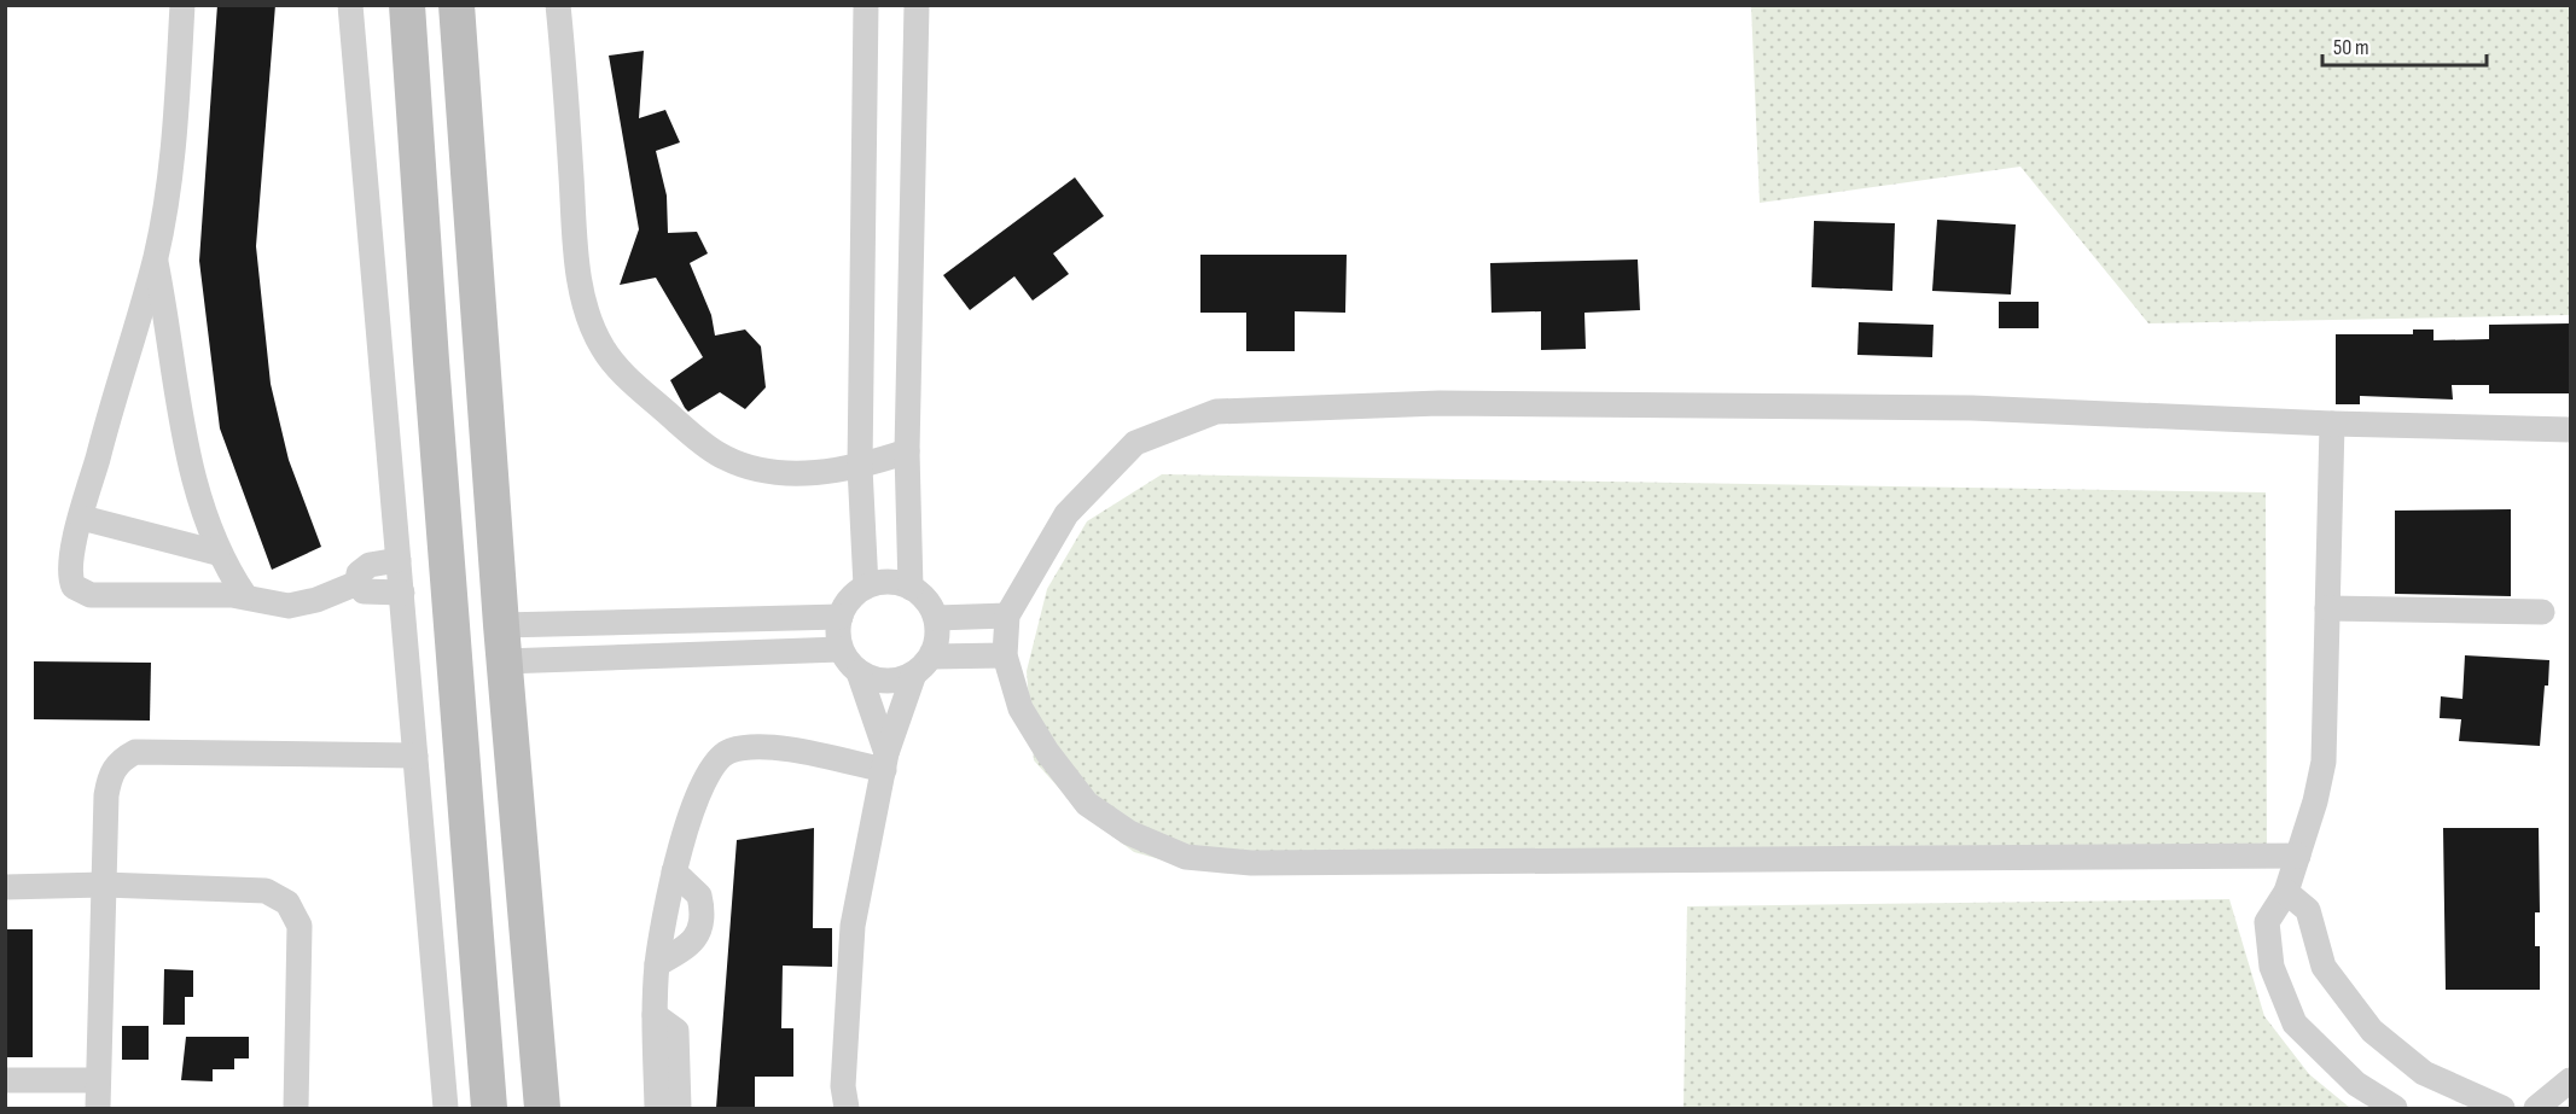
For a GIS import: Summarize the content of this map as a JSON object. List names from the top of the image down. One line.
{"scale_bar":"50 m"}
